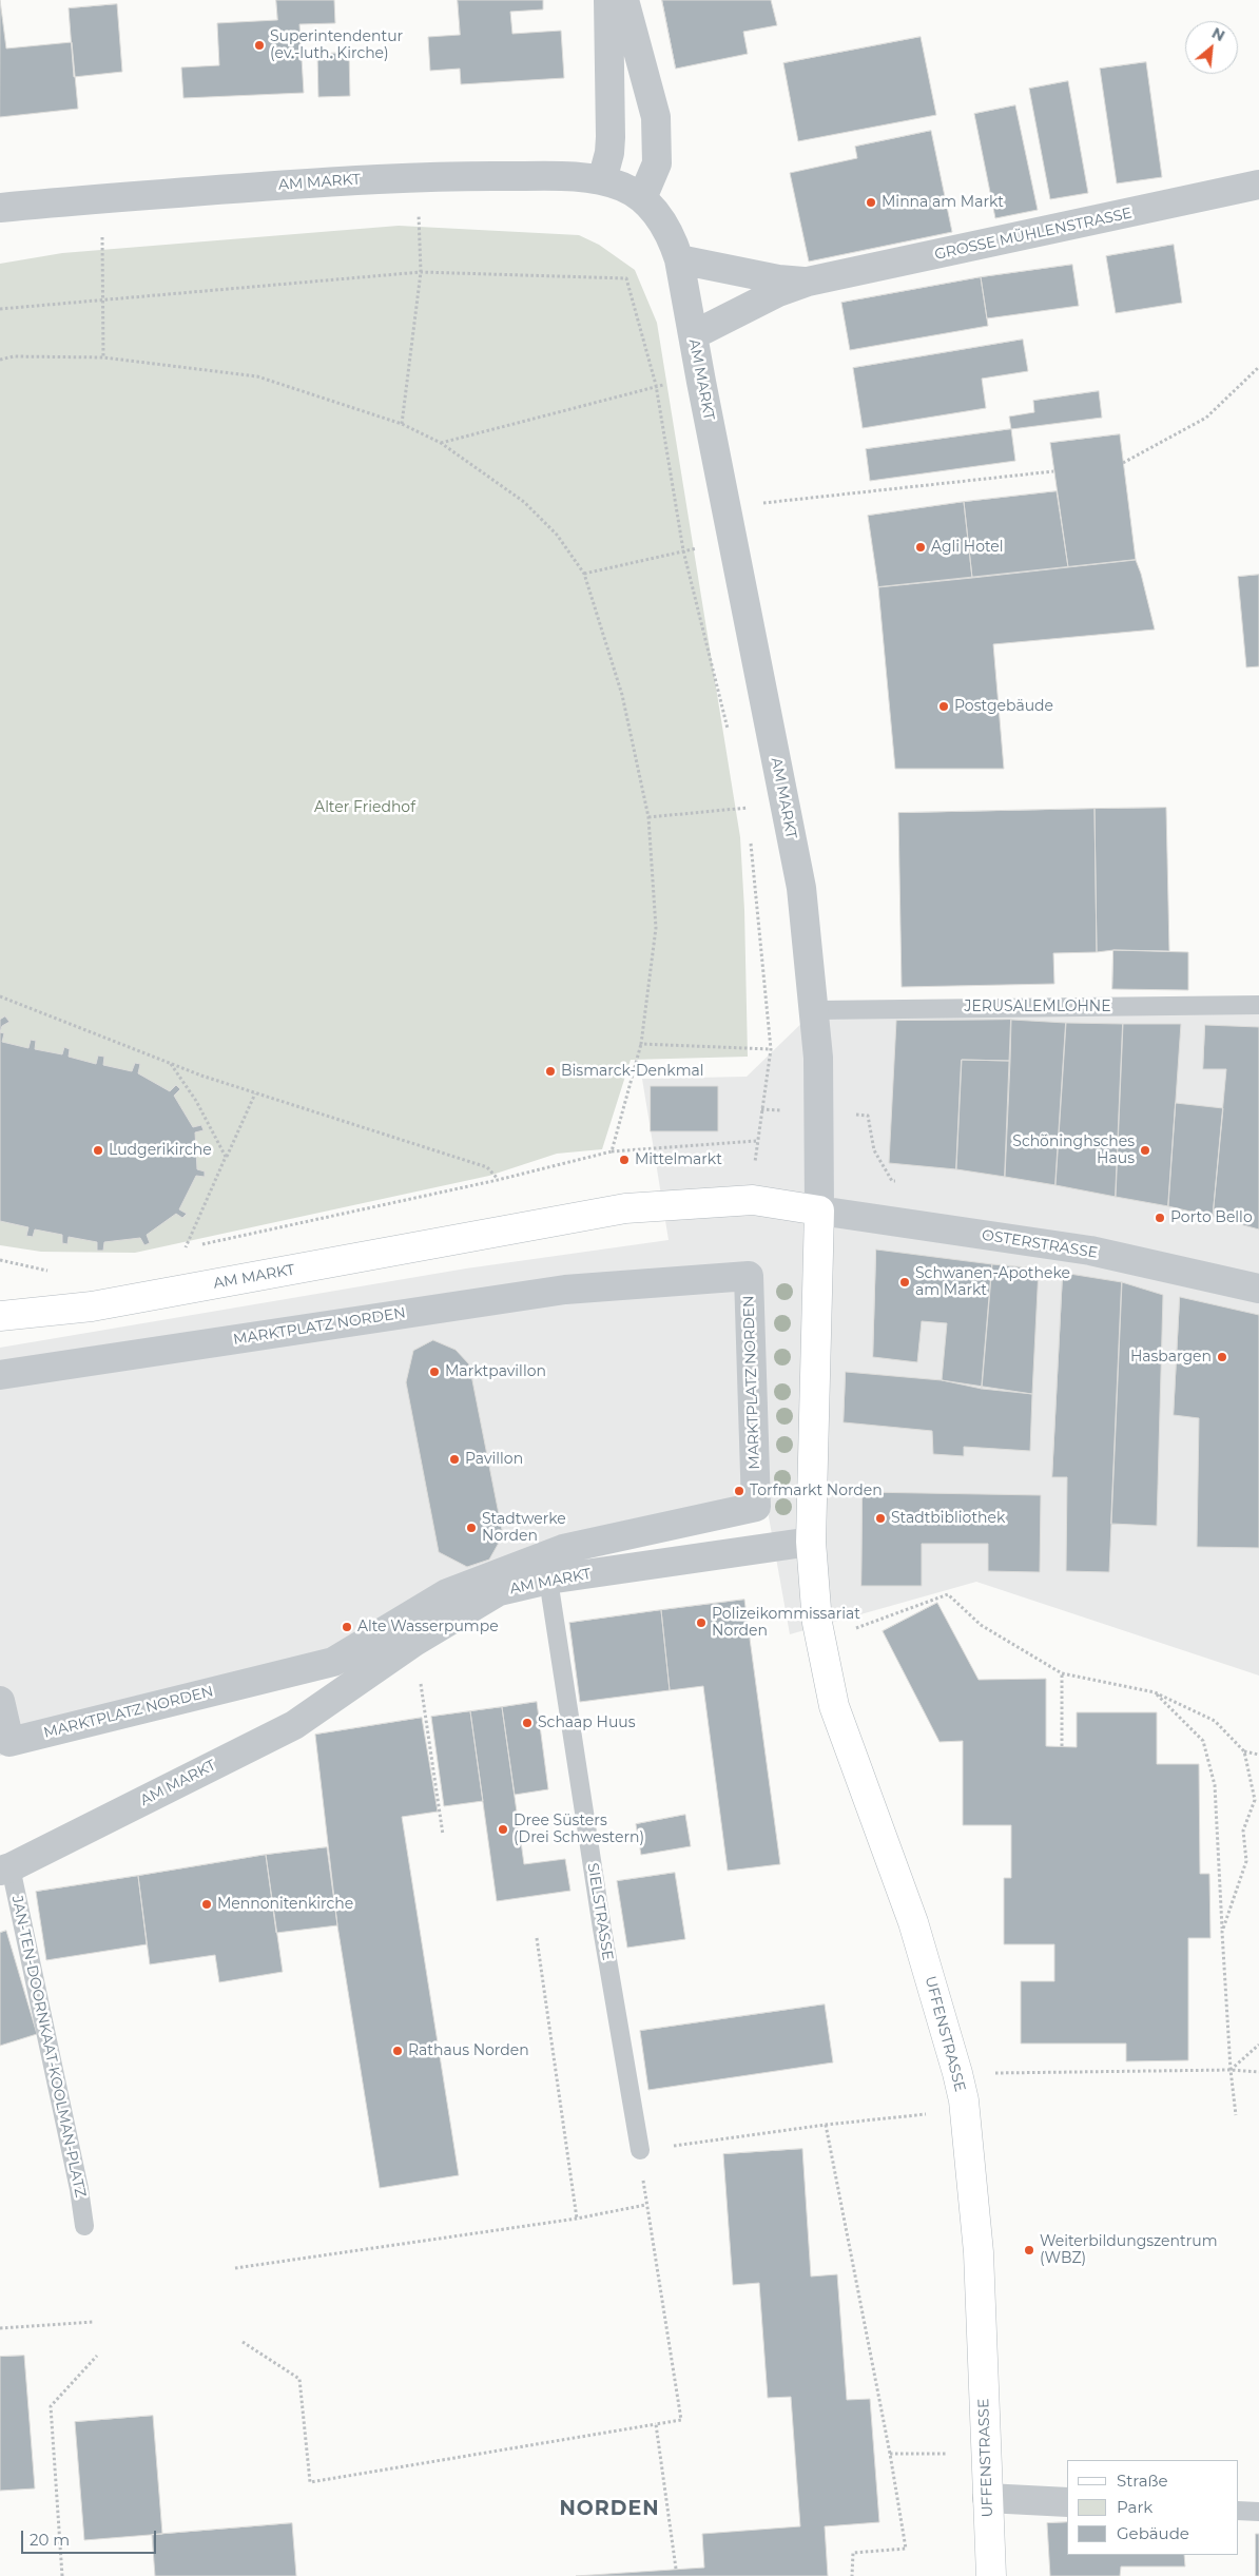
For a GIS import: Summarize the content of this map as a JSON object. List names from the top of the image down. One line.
{"streets":{"street":["AM MARKT","GROSSE MÜHLENSTRASSE","OSTERSTRASSE","MARKTPLATZ NORDEN","UFFENSTRASSE"],"lane":["JERUSALEMLOHNE","SIELSTRASSE","JAN-TEN-DOORNKAAT-KOOLMAN-PLATZ"]},"crossings":[["AM MARKT","GROSSE MÜHLENSTRASSE"],["AM MARKT","JERUSALEMLOHNE"],["AM MARKT","OSTERSTRASSE"],["AM MARKT","SIELSTRASSE"],["AM MARKT","UFFENSTRASSE"],["AM MARKT","JAN-TEN-DOORNKAAT-KOOLMAN-PLATZ"]],"districts":["NORDEN"],"parks":["Alter Friedhof"],"places":["Superintendentur (ev.-luth. Kirche)","Minna am Markt","Agli Hotel","Postgebäude","Bismarck-Denkmal","Ludgerikirche","Schöninghsches Haus","Mittelmarkt","Porto Bello","Schwanen-Apotheke am Markt","Hasbargen","Marktpavillon","Pavillon","Torfmarkt Norden","Stadtbibliothek","Stadtwerke Norden","Polizeikommissariat Norden","Alte Wasserpumpe","Schaap Huus","Dree Süsters (Drei Schwestern)","Mennonitenkirche","Rathaus Norden","Weiterbildungszentrum (WBZ)"],"legend":["Straße","Park","Gebäude"],"scale_bar":"20 m","north":"top right"}
